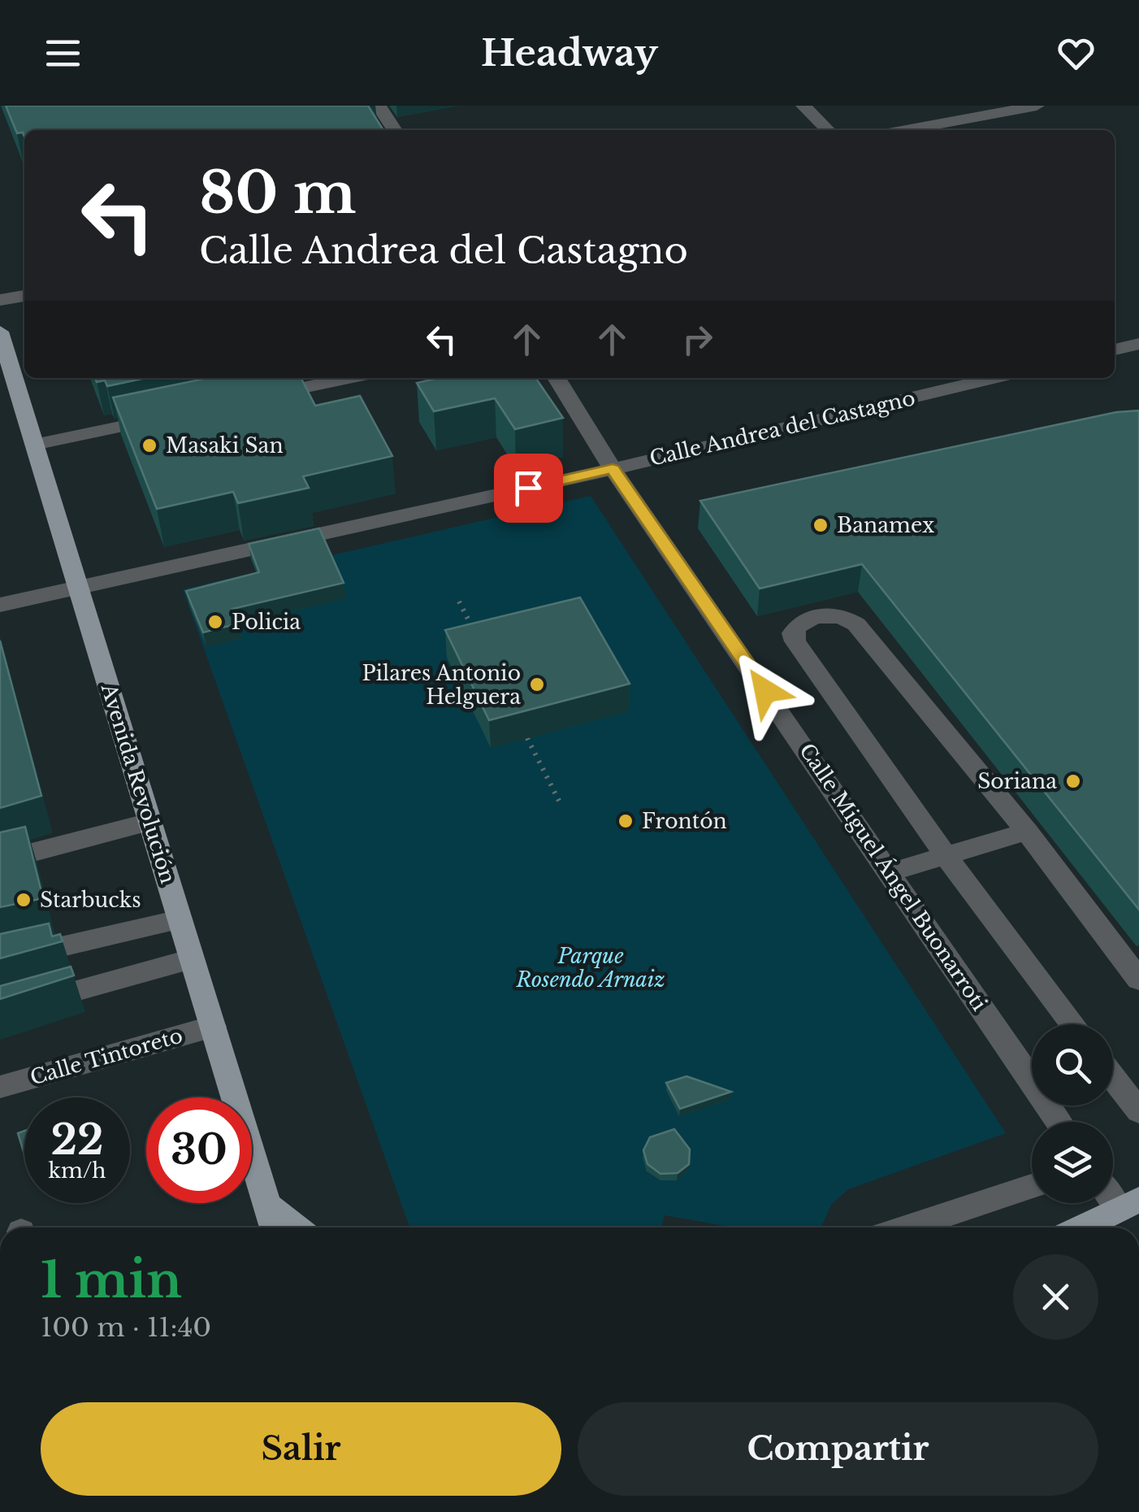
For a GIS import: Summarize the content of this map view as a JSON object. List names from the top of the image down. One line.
{"streets":{"main road":["Avenida Revolución"],"street":["Calle Andrea del Castagno","Calle Miguel Ángel Buonarroti","Calle Tintoreto"]},"crossings":[["Calle Andrea del Castagno","Avenida Revolución"],["Calle Andrea del Castagno","Calle Miguel Ángel Buonarroti"],["Avenida Revolución","Calle Tintoreto"]],"parks":["Parque Rosendo Arnaiz"],"places":["Masaki San","Banamex","Policia","Pilares Antonio Helguera","Soriana","Frontón","Starbucks"],"page":{"header":"Headway","turn":["80 m","Calle Andrea del Castagno"],"speed":"22 km/h","limit":"30","heading":["1 min","100 m · 11:40"],"buttons":["Salir","Compartir"]}}
